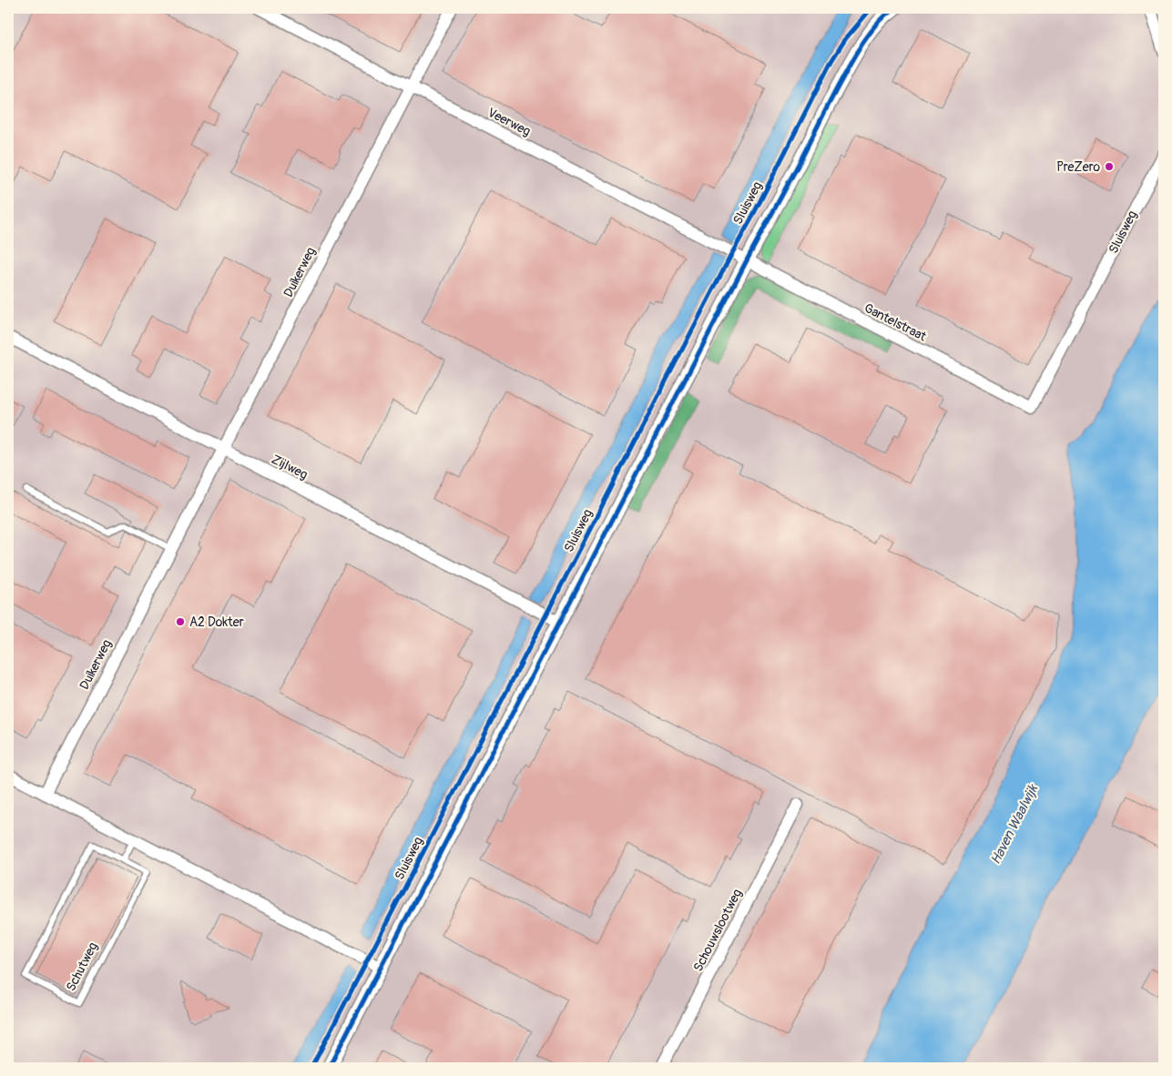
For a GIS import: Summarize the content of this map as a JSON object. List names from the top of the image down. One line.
{"streets":{"street":["Veerweg","Sluisweg","Duikerweg","Gantelstraat","Zijlweg","Schouwslootweg"],"lane":["Schutweg"]},"crossings":[["Veerweg","Sluisweg"],["Veerweg","Duikerweg"],["Veerweg","Gantelstraat"],["Sluisweg","Gantelstraat"],["Sluisweg","Zijlweg"],["Duikerweg","Zijlweg"]],"water":["Haven Waalwijk"],"places":["PreZero","A2 Dokter"]}
